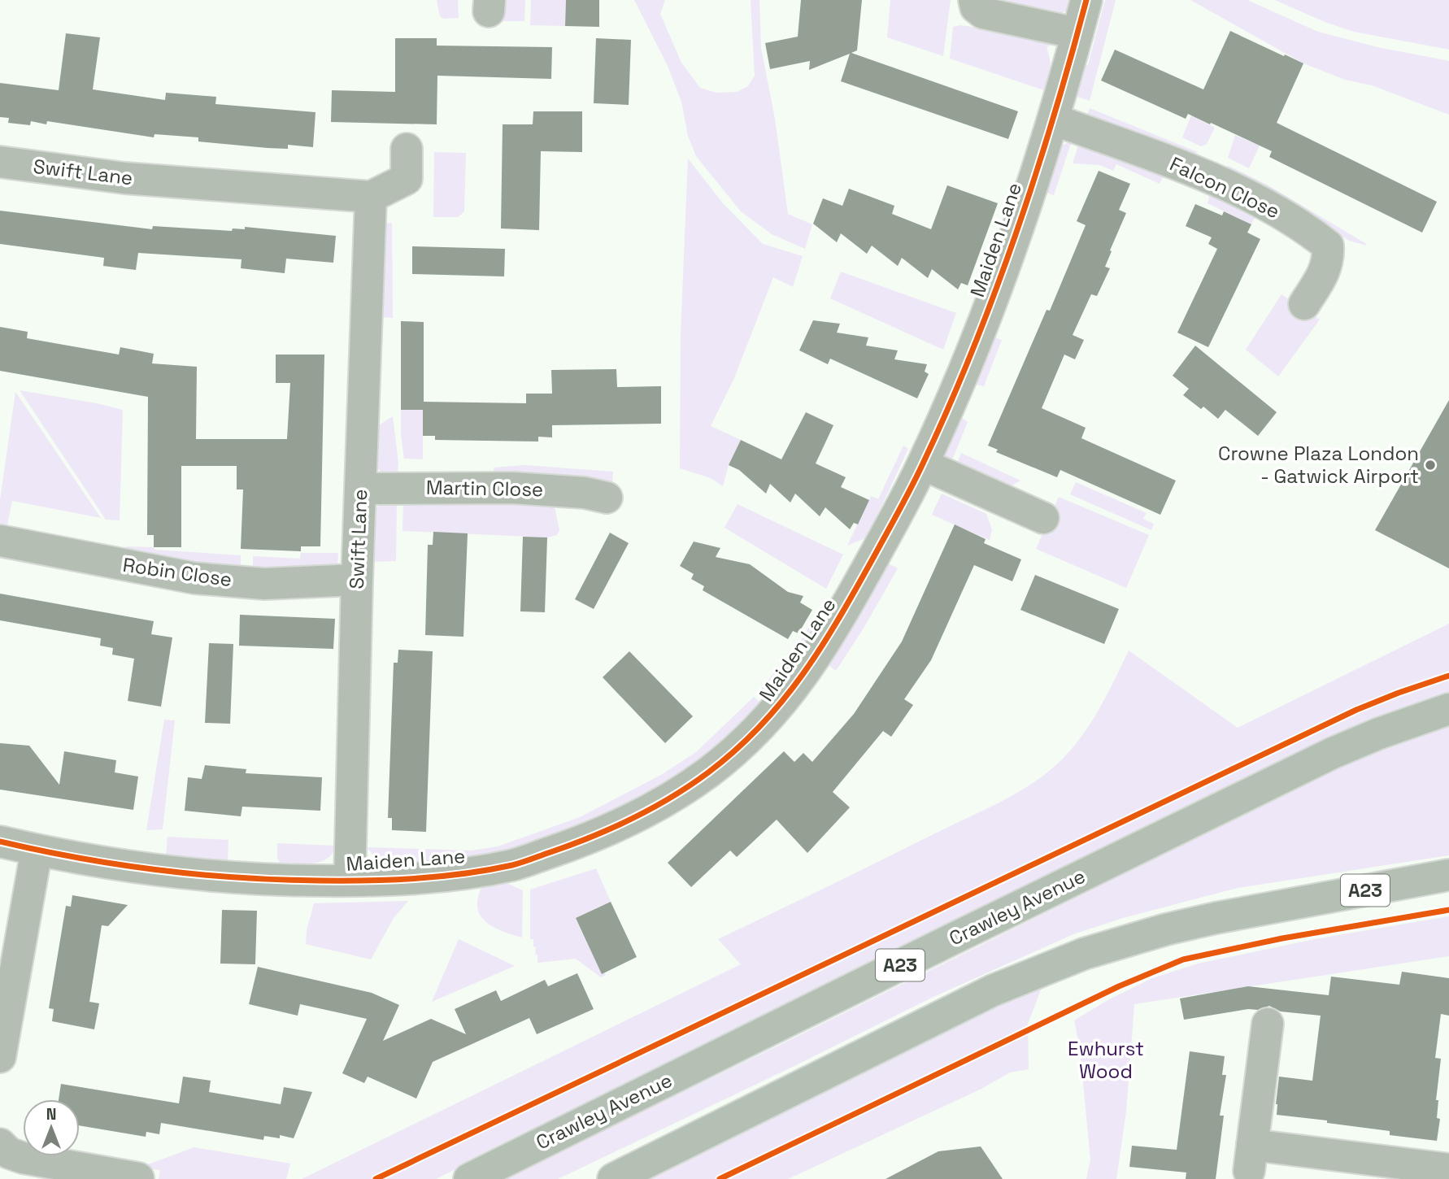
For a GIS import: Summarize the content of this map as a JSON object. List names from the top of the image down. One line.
{"streets":{"main road":["A23","Crawley Avenue"],"street":["Swift Lane","Falcon Close","Maiden Lane","Martin Close","Robin Close"]},"crossings":[["Swift Lane","Maiden Lane"],["Swift Lane","Martin Close"],["Swift Lane","Robin Close"],["Falcon Close","Maiden Lane"]],"parks":["Ewhurst Wood"],"places":["Crowne Plaza London - Gatwick Airport"],"north":"top"}
